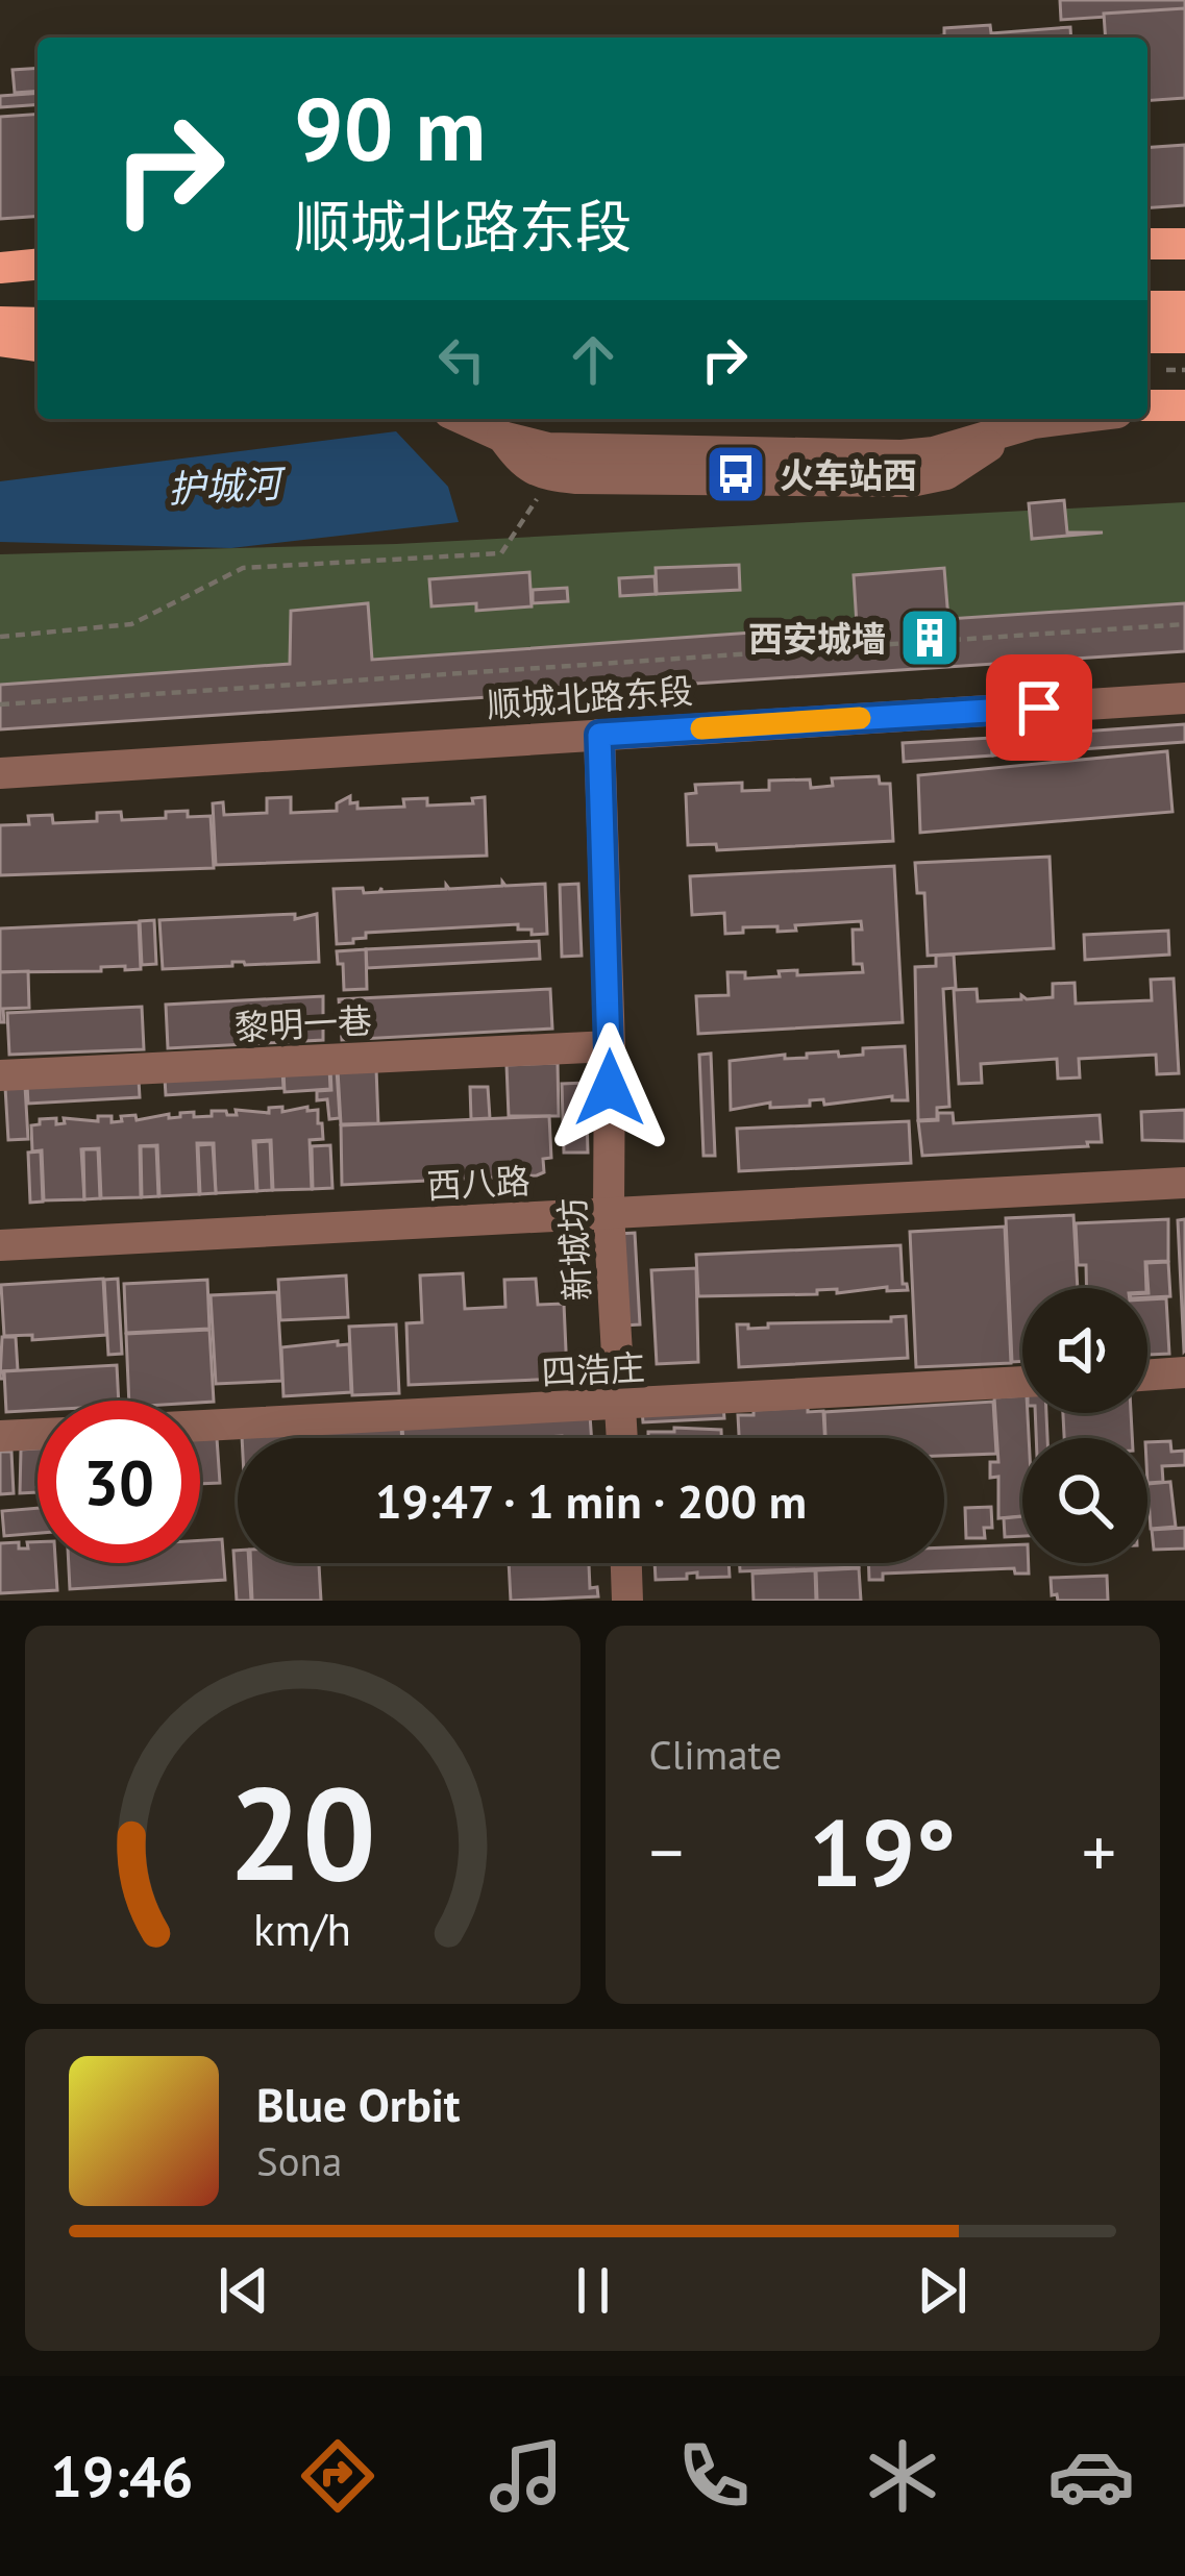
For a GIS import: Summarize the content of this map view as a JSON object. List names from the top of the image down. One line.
{"streets":{"street":["顺城北路东段","黎明一巷","西八路","新城坊","四浩庄"]},"crossings":[["顺城北路东段","新城坊"],["黎明一巷","新城坊"],["西八路","新城坊"],["新城坊","四浩庄"]],"water":["护城河"],"places":{"bus stop":["火车站西"],"building":["西安城墙"]},"page":{"turn":["90 m","顺城北路东段"],"limit":"30","trip":"19:47 · 1 min · 200 m","tile":"Climate","heat":["−","19°","+"],"song":["Blue Orbit","Sona"],"tabs":"19:46","gauge":["20","km/h"]}}
